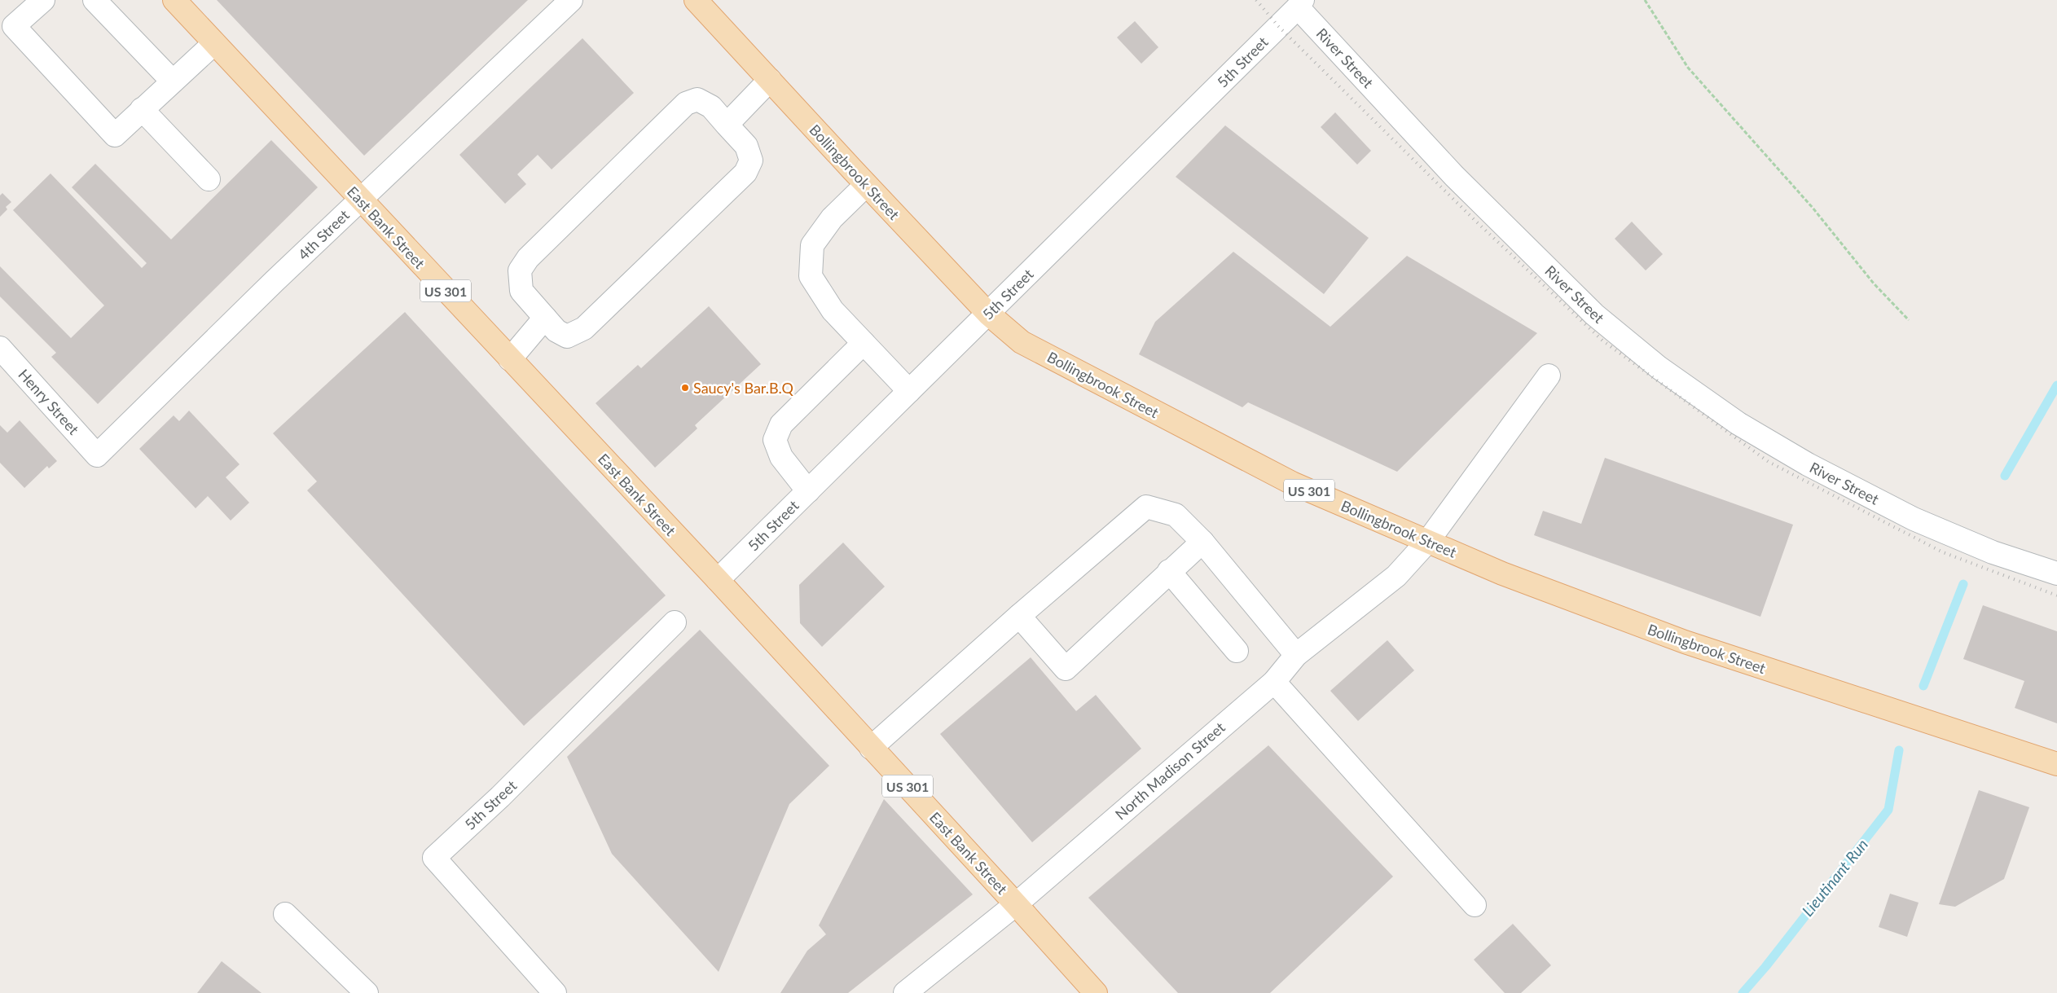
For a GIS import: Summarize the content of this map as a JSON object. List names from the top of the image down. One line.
{"streets":{"main road":["Bollingbrook Street","East Bank Street","US 301"],"street":["River Street","5th Street","4th Street","Henry Street","North Madison Street"]},"crossings":[["River Street","5th Street"],["5th Street","Bollingbrook Street"],["5th Street","East Bank Street"],["Bollingbrook Street","North Madison Street"],["East Bank Street","4th Street"],["East Bank Street","North Madison Street"],["4th Street","Henry Street"]],"water":["Lieutinant Run"],"places":["Saucy's Bar.B.Q"]}
